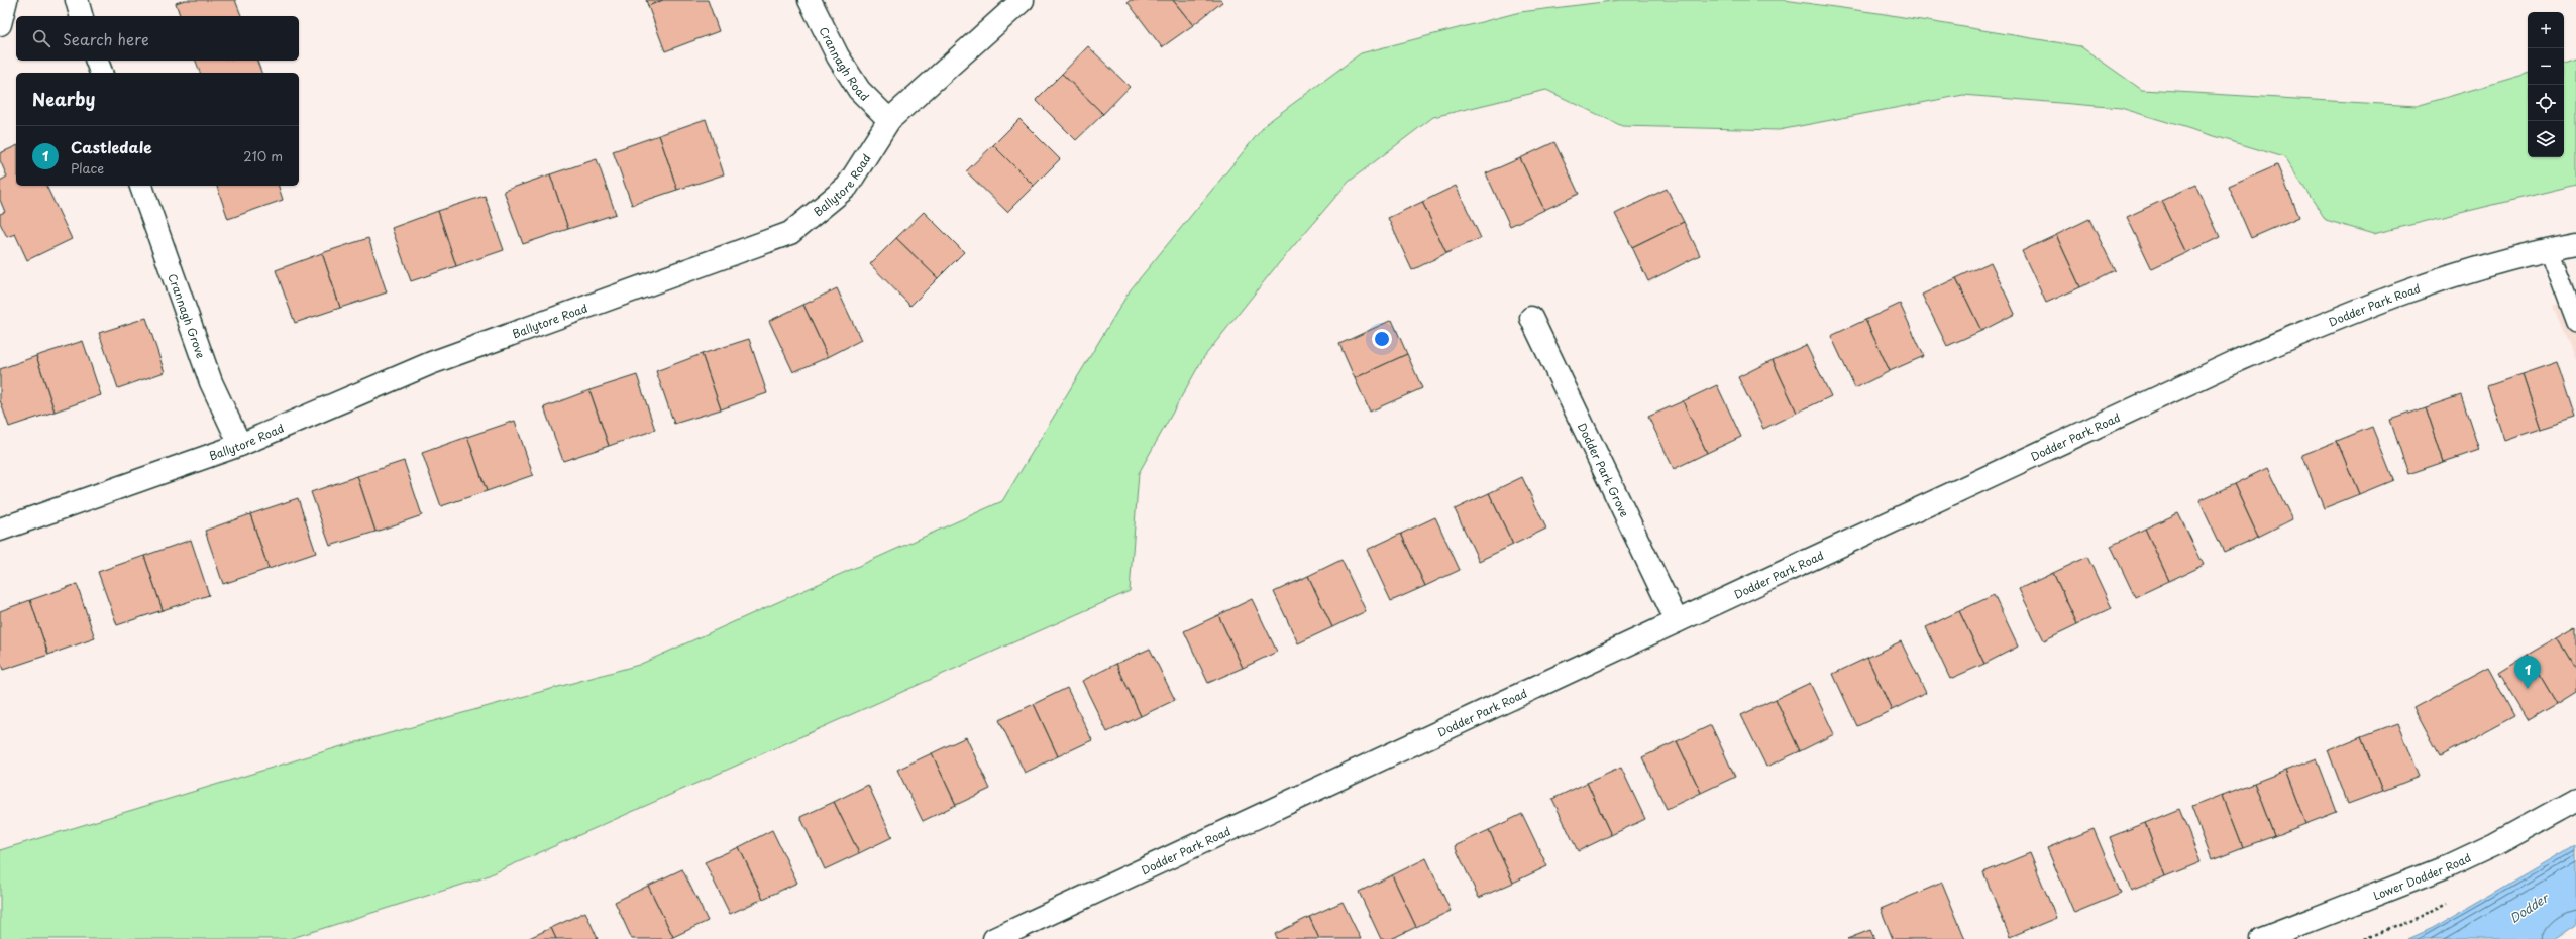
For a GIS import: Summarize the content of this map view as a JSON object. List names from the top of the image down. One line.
{"streets":{"street":["Crannagh Road","Ballytore Road","Dodder Park Road","Crannagh Grove","Dodder Park Grove","Lower Dodder Road"]},"crossings":[["Crannagh Road","Ballytore Road"],["Ballytore Road","Crannagh Grove"],["Dodder Park Road","Dodder Park Grove"]],"water":["Dodder"],"page":{"map_buttons":["+","−"],"search":"Search here","heading":"Nearby","list":[{"mark":"1","name":"Castledale","note":"Place","value":"210 m"}],"pins":"1"}}
